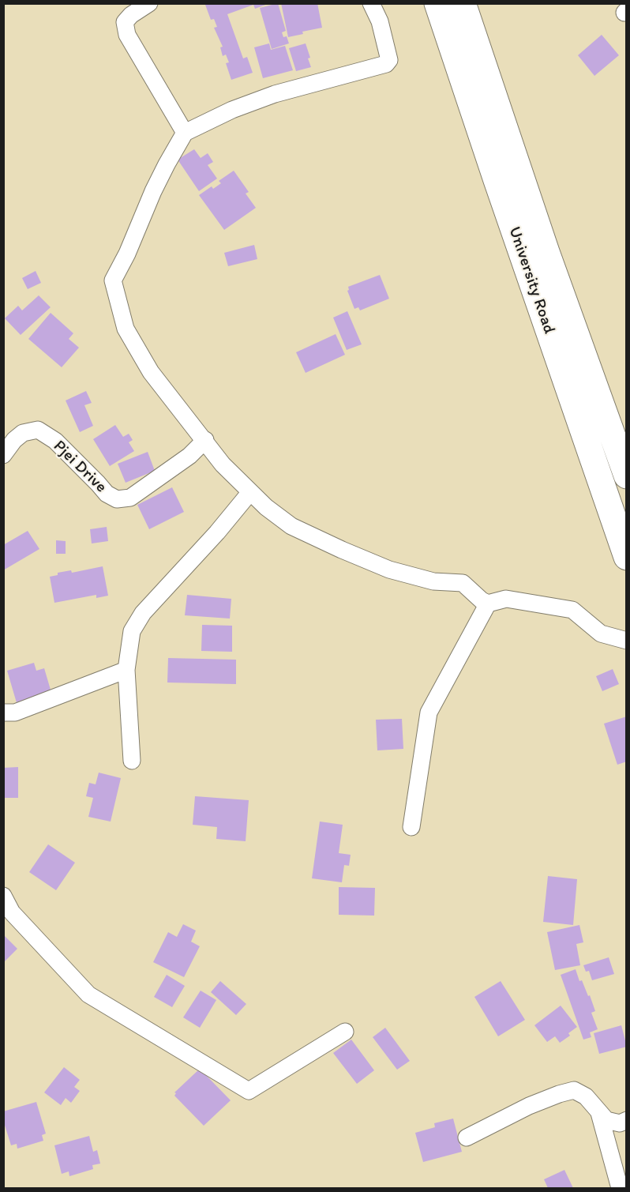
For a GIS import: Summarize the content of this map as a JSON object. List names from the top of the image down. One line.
{"streets":{"highway":["University Road"],"street":["Pjei Drive"]}}
